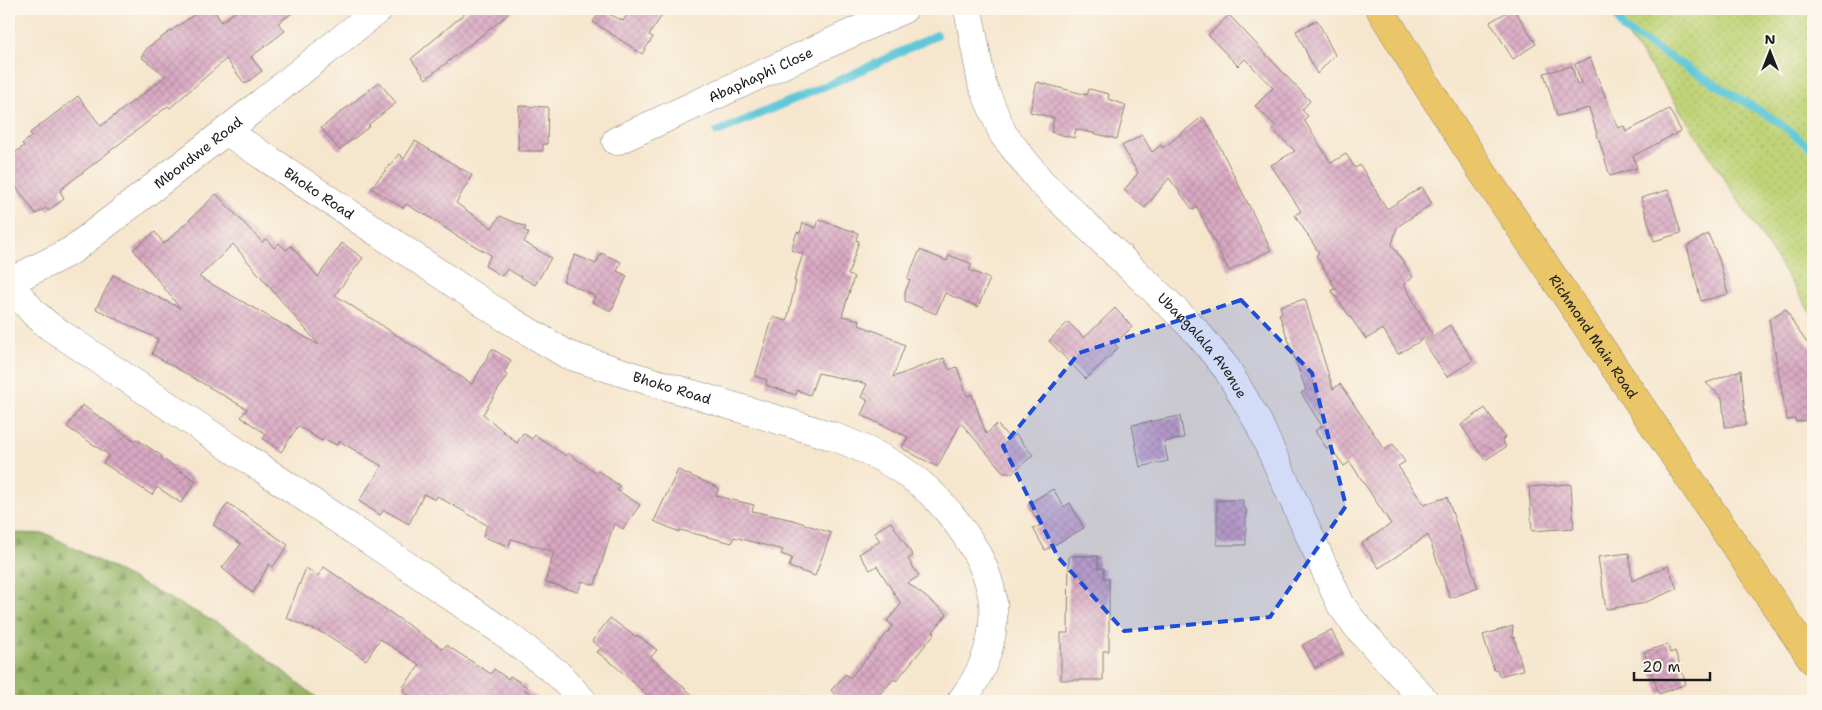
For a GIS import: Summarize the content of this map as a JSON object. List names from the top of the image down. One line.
{"streets":{"main road":["Richmond Main Road"],"street":["Abaphaphi Close","Mbondwe Road","Bhoko Road","Ubangalala Avenue"]},"crossings":[["Mbondwe Road","Bhoko Road"]],"scale_bar":"20 m","north":"top"}
